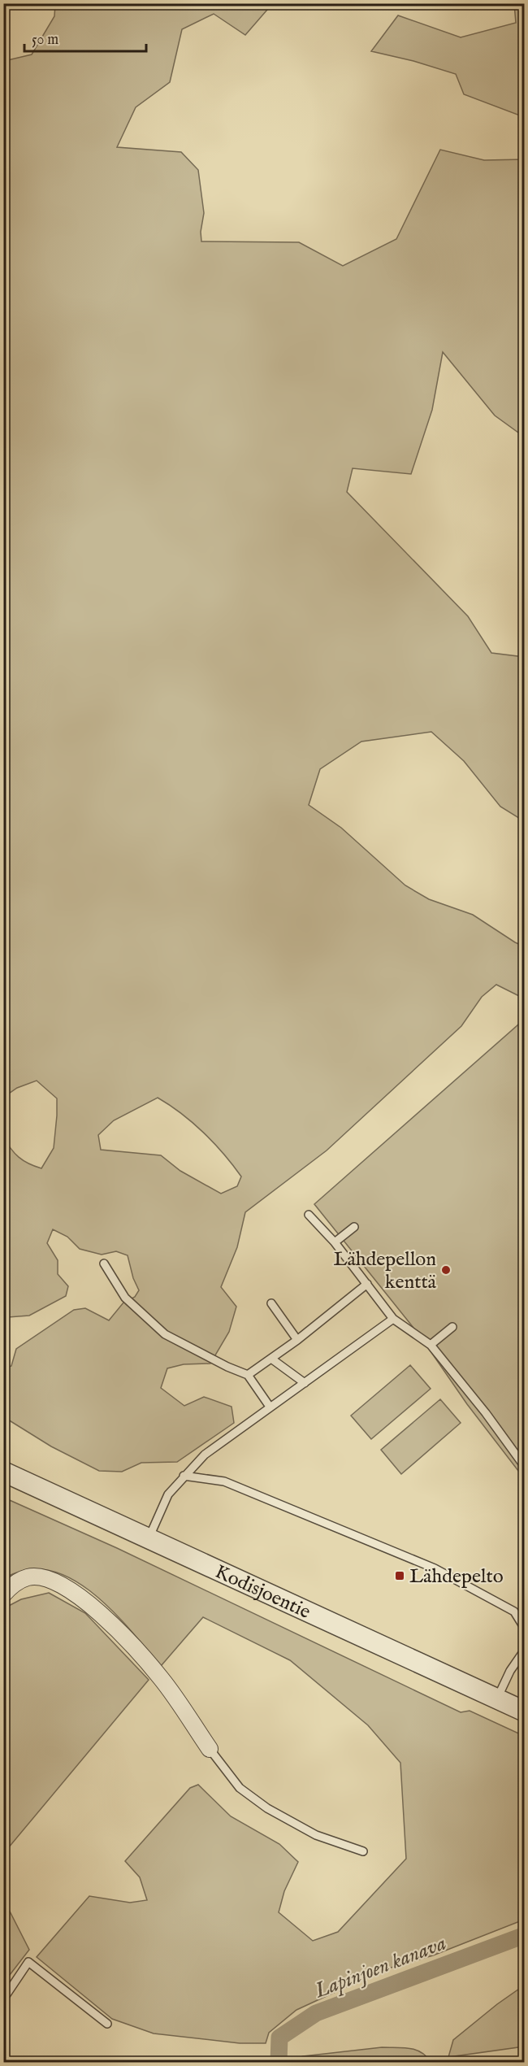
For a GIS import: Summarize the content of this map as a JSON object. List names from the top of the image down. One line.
{"streets":{"street":["Kodisjoentie"]},"water":["Lapinjoen kanava"],"places":{"other":["Lähdepellon kenttä"],"transit":["Lähdepelto"]},"scale_bar":"50 m"}
